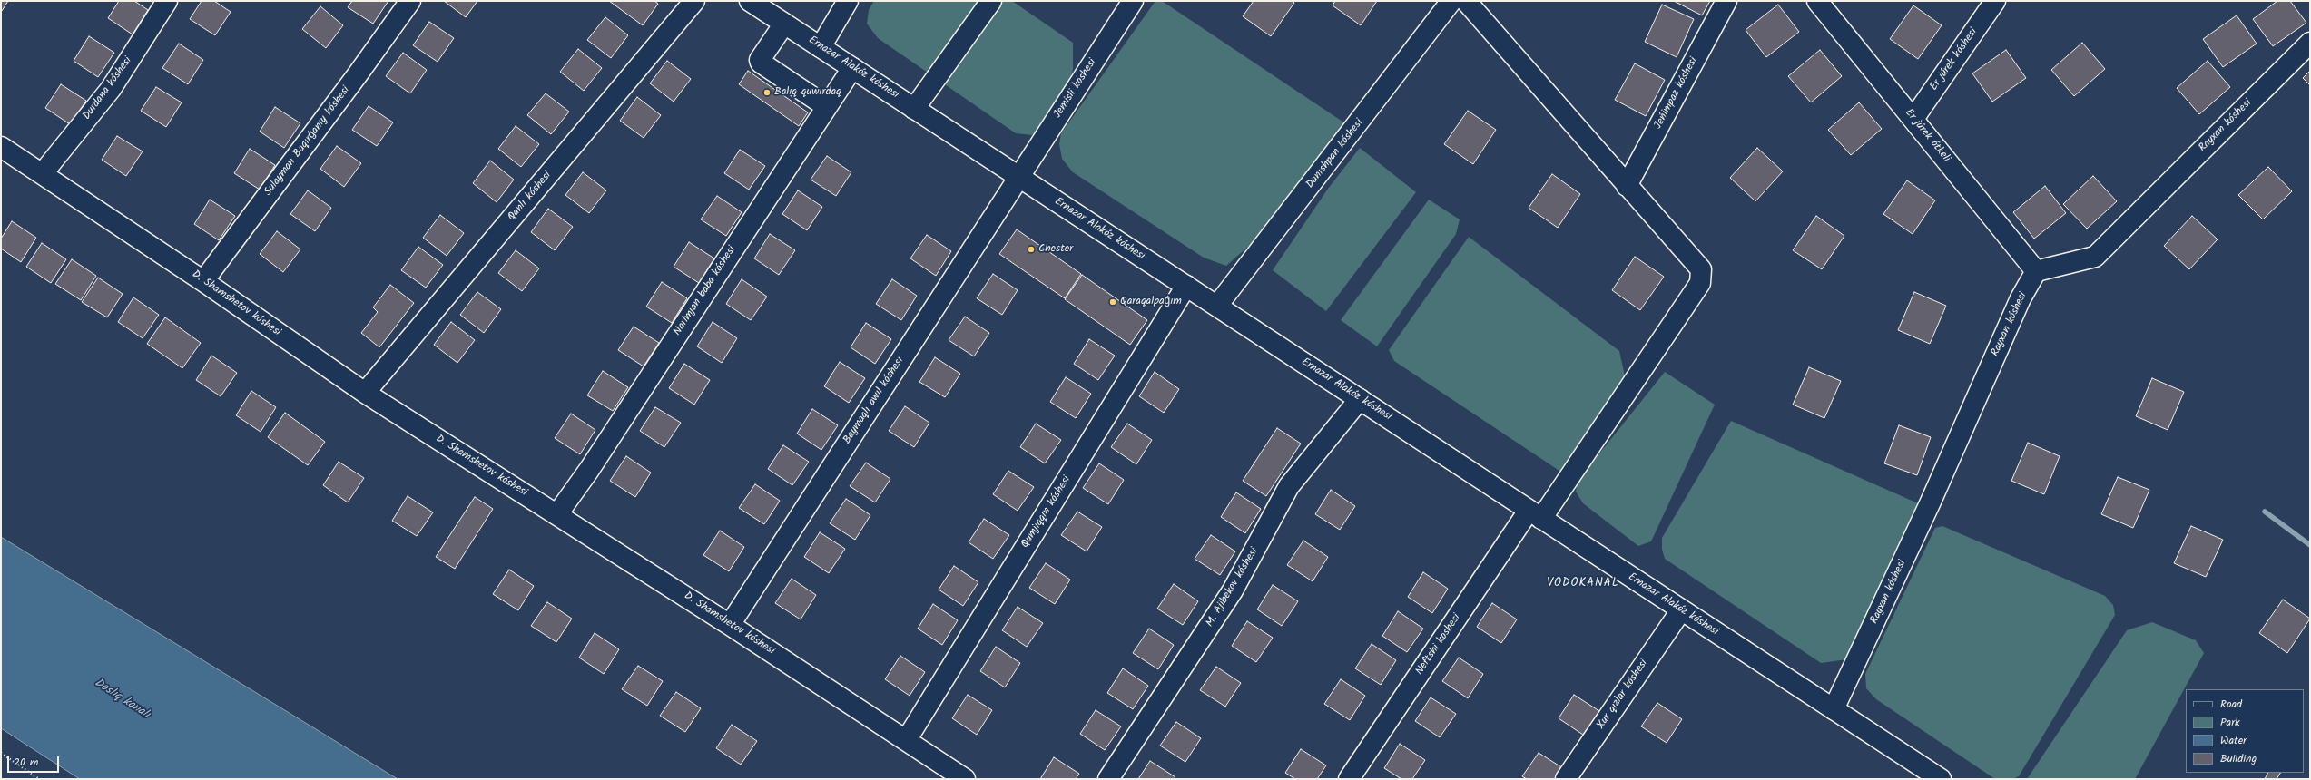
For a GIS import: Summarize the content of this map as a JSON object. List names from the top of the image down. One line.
{"streets":{"street":["Er júrek kóshesi","Ernazar Alakóz kóshesi","Durdana kóshesi","Jemisli kóshesi","Jeńimpaz kóshesi","Rayxan kóshesi","Er júrek ótkeli","Sulayman Baqırǵanıy kóshesi","Danıshpan kóshesi","Qanlı kóshesi","Narimjan baba kóshesi","D. Shamshetov kóshesi","Baymaqlı awıl kóshesi","Qumjıqqın kóshesi","M. Ajibekov kóshesi","Neftshi kóshesi","Xur qızlar kóshesi"]},"crossings":[["Er júrek kóshesi","Er júrek ótkeli"],["Ernazar Alakóz kóshesi","Jemisli kóshesi"],["Ernazar Alakóz kóshesi","Rayxan kóshesi"],["Ernazar Alakóz kóshesi","Danıshpan kóshesi"],["Ernazar Alakóz kóshesi","Narimjan baba kóshesi"],["Ernazar Alakóz kóshesi","Baymaqlı awıl kóshesi"],["Ernazar Alakóz kóshesi","Qumjıqqın kóshesi"],["Ernazar Alakóz kóshesi","M. Ajibekov kóshesi"],["Ernazar Alakóz kóshesi","Neftshi kóshesi"],["Ernazar Alakóz kóshesi","Xur qızlar kóshesi"],["Durdana kóshesi","D. Shamshetov kóshesi"],["Jemisli kóshesi","Baymaqlı awıl kóshesi"],["Jeńimpaz kóshesi","Neftshi kóshesi"],["Rayxan kóshesi","Er júrek ótkeli"],["Sulayman Baqırǵanıy kóshesi","D. Shamshetov kóshesi"],["Qanlı kóshesi","D. Shamshetov kóshesi"],["Narimjan baba kóshesi","D. Shamshetov kóshesi"],["D. Shamshetov kóshesi","Baymaqlı awıl kóshesi"],["D. Shamshetov kóshesi","Qumjıqqın kóshesi"]],"districts":["VODOKANAL"],"water":["Doslıq kanalı"],"places":["Balıq quwırdaq","Chester","Qaraqalpaǵım"],"legend":["Road","Park","Water","Building"],"scale_bar":"20 m"}
